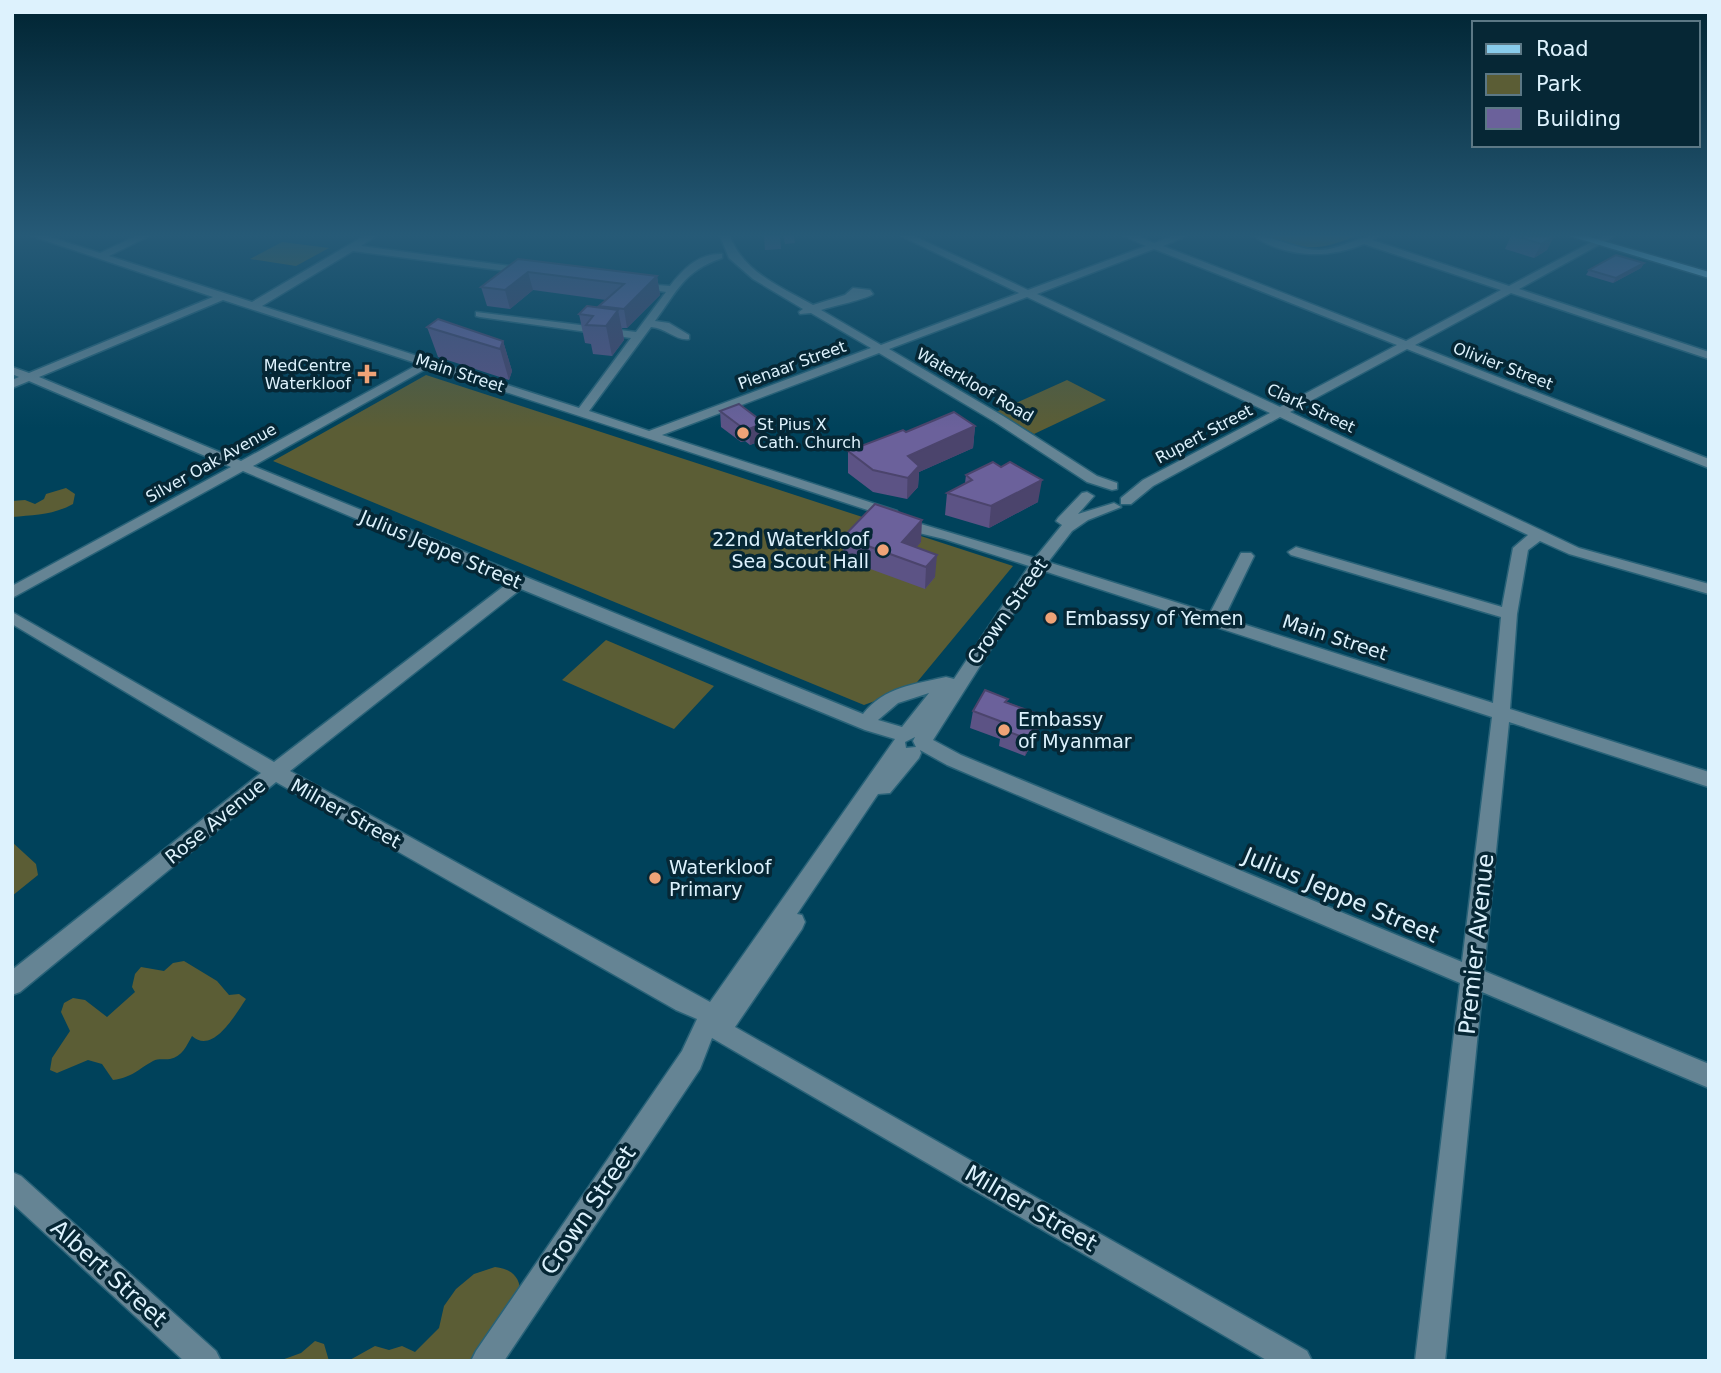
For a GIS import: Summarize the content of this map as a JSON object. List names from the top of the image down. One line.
{"streets":{"street":["Pienaar Street","Olivier Street","Main Street","Waterkloof Road","Clark Street","Rupert Street","Silver Oak Avenue","Julius Jeppe Street","Crown Street","Milner Street","Rose Avenue","Premier Avenue","Albert Street"]},"crossings":[["Pienaar Street","Main Street"],["Pienaar Street","Waterkloof Road"],["Olivier Street","Rupert Street"],["Main Street","Silver Oak Avenue"],["Main Street","Crown Street"],["Main Street","Premier Avenue"],["Waterkloof Road","Rupert Street"],["Waterkloof Road","Crown Street"],["Clark Street","Rupert Street"],["Clark Street","Premier Avenue"],["Rupert Street","Crown Street"],["Silver Oak Avenue","Julius Jeppe Street"],["Julius Jeppe Street","Crown Street"],["Julius Jeppe Street","Rose Avenue"],["Julius Jeppe Street","Premier Avenue"],["Crown Street","Milner Street"],["Milner Street","Rose Avenue"]],"places":{"health":["MedCentre Waterkloof"],"other":["St Pius X Cath. Church","22nd Waterkloof Sea Scout Hall","Embassy of Yemen","Embassy of Myanmar","Waterkloof Primary"]},"legend":["Road","Park","Building"]}
